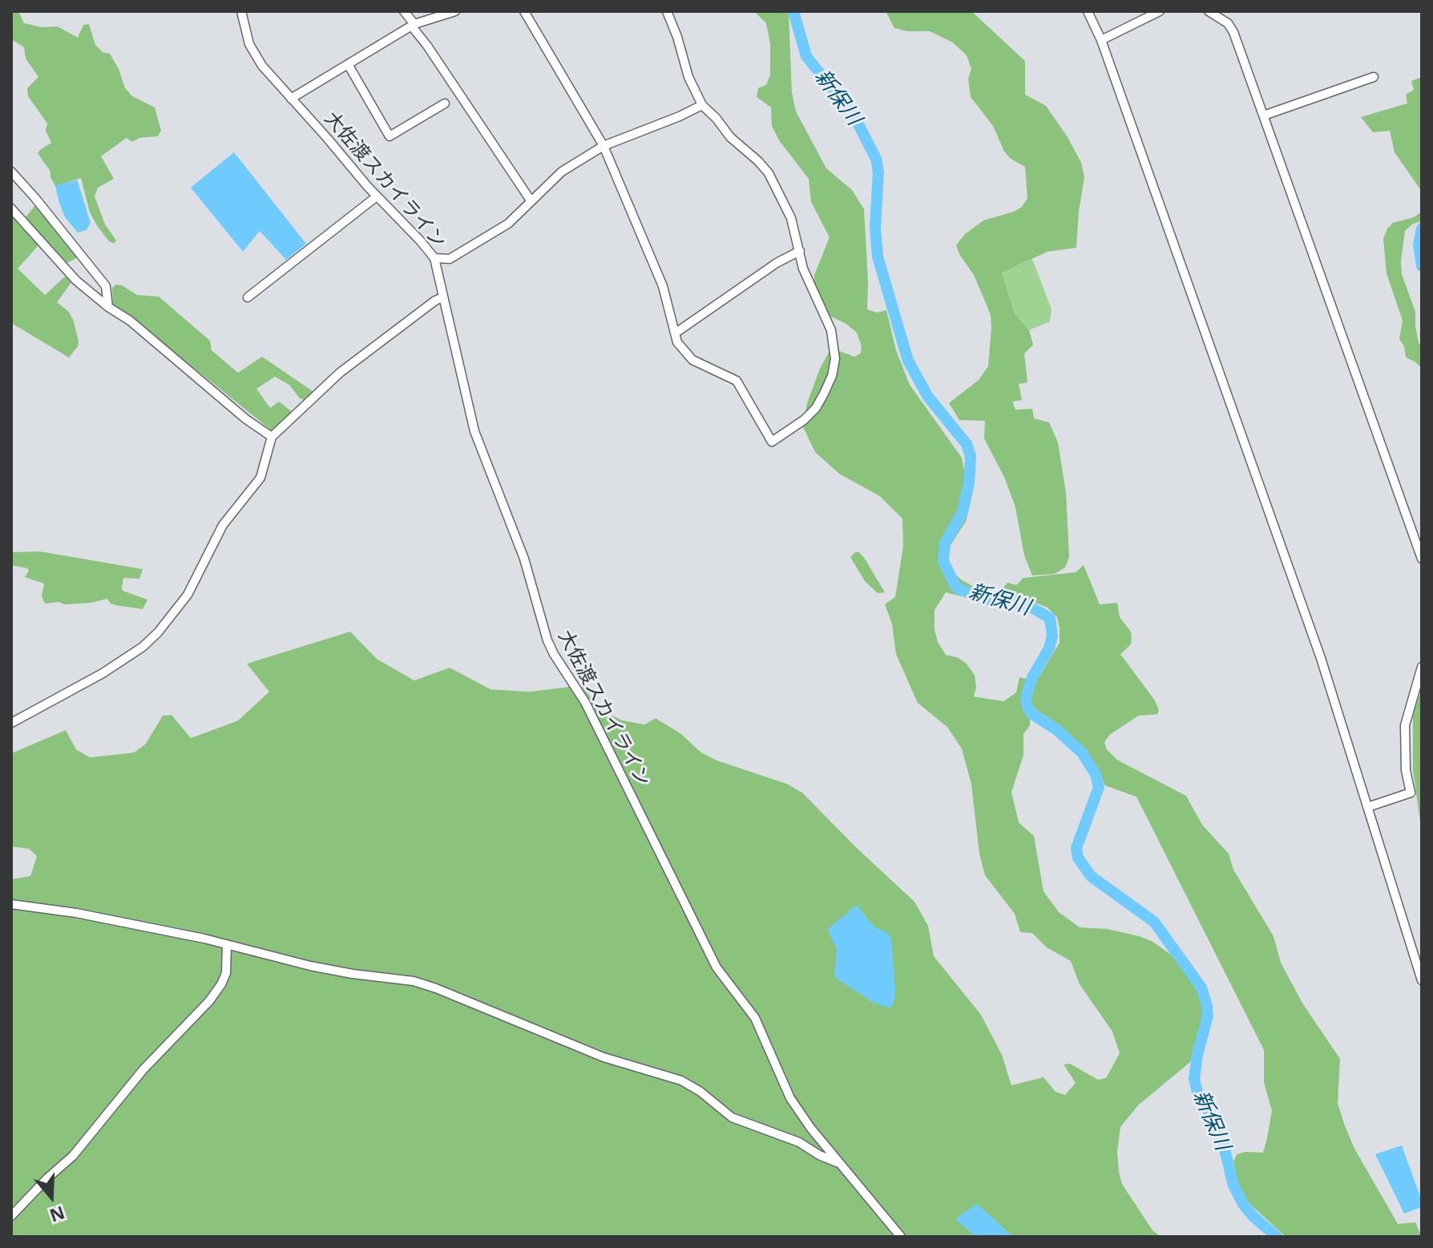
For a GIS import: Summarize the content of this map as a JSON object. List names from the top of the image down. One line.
{"streets":{"street":["大佐渡スカイライン"]},"water":["新保川"],"north":"bottom"}
